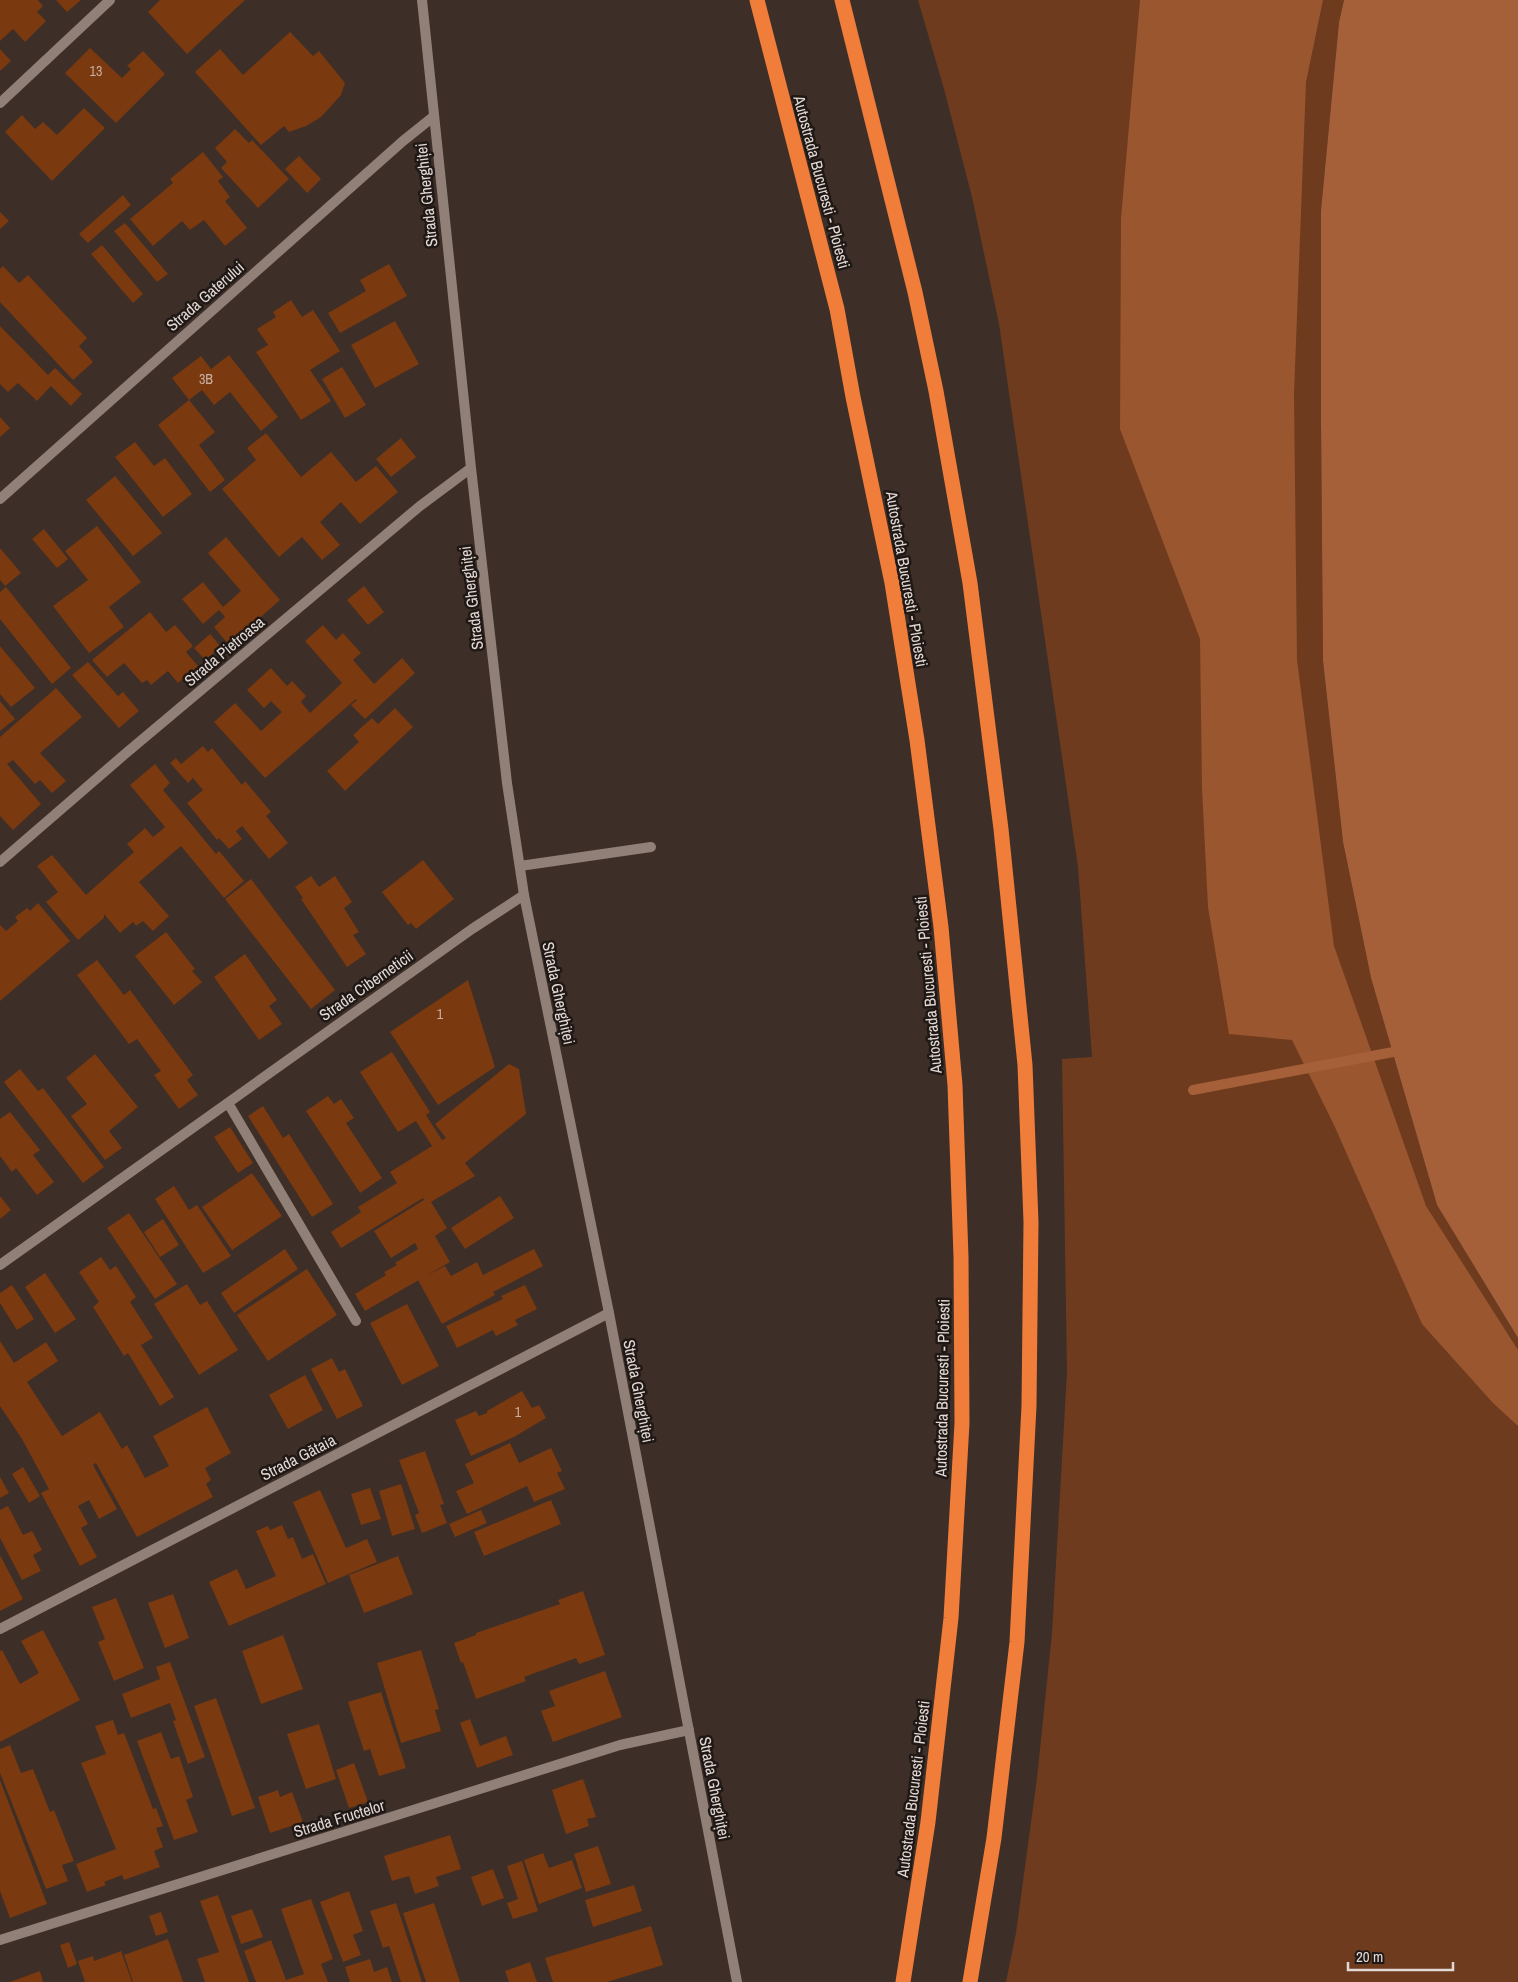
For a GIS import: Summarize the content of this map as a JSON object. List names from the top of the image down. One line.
{"streets":{"highway":["Autostrada Bucuresti - Ploiesti"],"street":["Strada Gherghiței","Strada Gaterului","Strada Pietroasa","Strada Ciberneticii","Strada Gătaia","Strada Fructelor"]},"crossings":[["Strada Gherghiței","Strada Gaterului"],["Strada Gherghiței","Strada Pietroasa"],["Strada Gherghiței","Strada Ciberneticii"],["Strada Gherghiței","Strada Gătaia"],["Strada Gherghiței","Strada Fructelor"]],"house_numbers":["13","3B","1","1"],"scale_bar":"20 m"}
